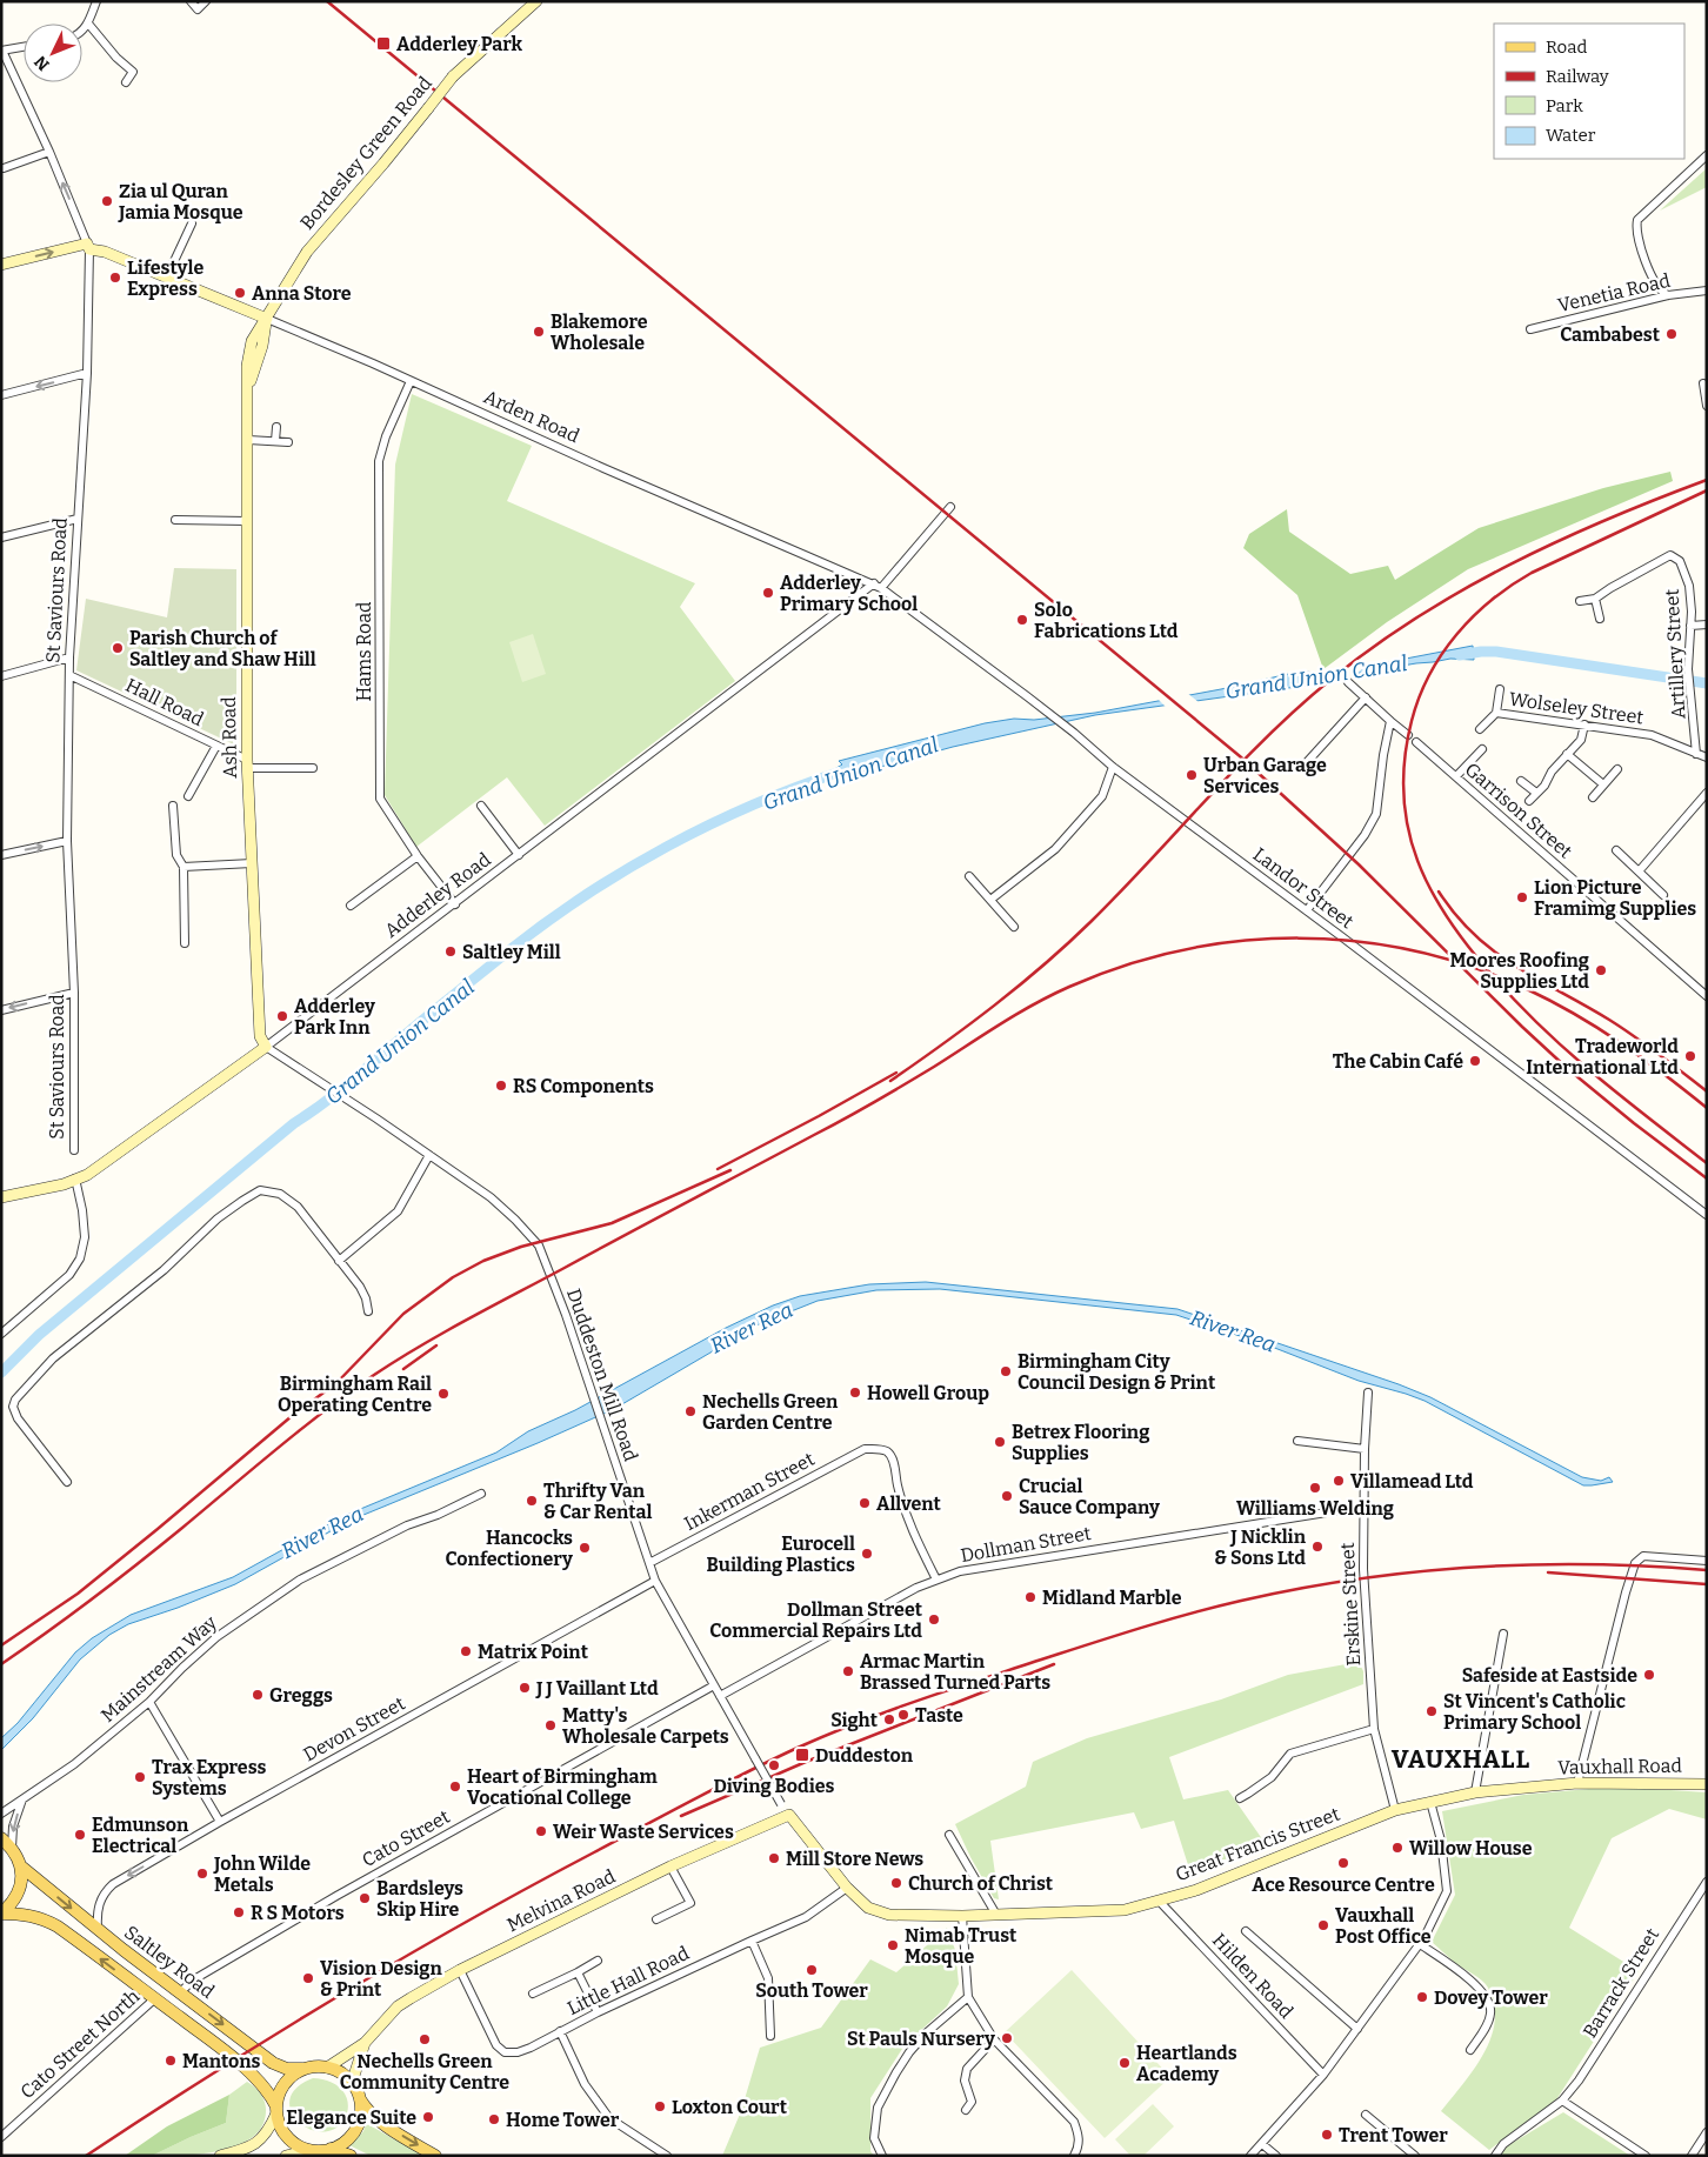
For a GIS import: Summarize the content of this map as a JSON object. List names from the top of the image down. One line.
{"streets":{"main road":["Bordesley Green Road","Arden Road","Ash Road","Adderley Road","Vauxhall Road","Great Francis Street","Melvina Road","Saltley Road"],"street":["Venetia Road","St Saviours Road","Hams Road","Artillery Street","Hall Road","Wolseley Street","Garrison Street","Landor Street","Duddeston Mill Road","Inkerman Street","Dollman Street","Erskine Street","Mainstream Way","Devon Street","Cato Street","Hilden Road","Little Hall Road","Barrack Street","Cato Street North"]},"crossings":[["Bordesley Green Road","Arden Road"],["Bordesley Green Road","Ash Road"],["Arden Road","St Saviours Road"],["Arden Road","Hams Road"],["Arden Road","Ash Road"],["Arden Road","Landor Street"],["Arden Road","Adderley Road"],["St Saviours Road","Hall Road"],["Hams Road","Adderley Road"],["Artillery Street","Wolseley Street"],["Hall Road","Ash Road"],["Ash Road","Adderley Road"],["Ash Road","Duddeston Mill Road"],["Landor Street","Adderley Road"],["Adderley Road","Duddeston Mill Road"],["Duddeston Mill Road","Inkerman Street"],["Duddeston Mill Road","Dollman Street"],["Duddeston Mill Road","Devon Street"],["Duddeston Mill Road","Cato Street"],["Duddeston Mill Road","Great Francis Street"],["Duddeston Mill Road","Melvina Road"],["Inkerman Street","Dollman Street"],["Dollman Street","Erskine Street"],["Erskine Street","Vauxhall Road"],["Erskine Street","Great Francis Street"],["Devon Street","Saltley Road"],["Vauxhall Road","Great Francis Street"],["Cato Street","Saltley Road"],["Great Francis Street","Melvina Road"],["Great Francis Street","Hilden Road"],["Great Francis Street","Little Hall Road"],["Melvina Road","Saltley Road"],["Melvina Road","Little Hall Road"],["Saltley Road","Cato Street North"]],"districts":["VAUXHALL"],"water":["Grand Union Canal","River Rea"],"places":{"transit":["Adderley Park","Duddeston"],"other":["Zia ul Quran Jamia Mosque","Lifestyle Express","Anna Store","Blakemore Wholesale","Cambabest","Adderley Primary School","Solo Fabrications Ltd","Parish Church of Saltley and Shaw Hill","Urban Garage Services","Lion Picture Framimg Supplies","Saltley Mill","Moores Roofing Supplies Ltd","Adderley Park Inn","Tradeworld International Ltd","The Cabin Café","RS Components","Birmingham City Council Design & Print","Howell Group","Birmingham Rail Operating Centre","Nechells Green Garden Centre","Betrex Flooring Supplies","Villamead Ltd","Williams Welding","Crucial Sauce Company","Thrifty Van & Car Rental","Allvent","J Nicklin & Sons Ltd","Hancocks Confectionery","Eurocell Building Plastics","Midland Marble","Dollman Street Commercial Repairs Ltd","Matrix Point","Armac Martin Brassed Turned Parts","Safeside at Eastside","J J Vaillant Ltd","Greggs","St Vincent's Catholic Primary School","Taste","Sight","Matty's Wholesale Carpets","Diving Bodies","Trax Express Systems","Heart of Birmingham Vocational College","Weir Waste Services","Edmunson Electrical","Willow House","Mill Store News","Ace Resource Centre","John Wilde Metals","Church of Christ","Bardsleys Skip Hire","R S Motors","Vauxhall Post Office","Nimab Trust Mosque","South Tower","Vision Design & Print","Dovey Tower","St Pauls Nursery","Nechells Green Community Centre","Mantons","Heartlands Academy","Loxton Court","Elegance Suite","Home Tower","Trent Tower"]},"legend":["Road","Railway","Park","Water"],"north":"bottom left"}
